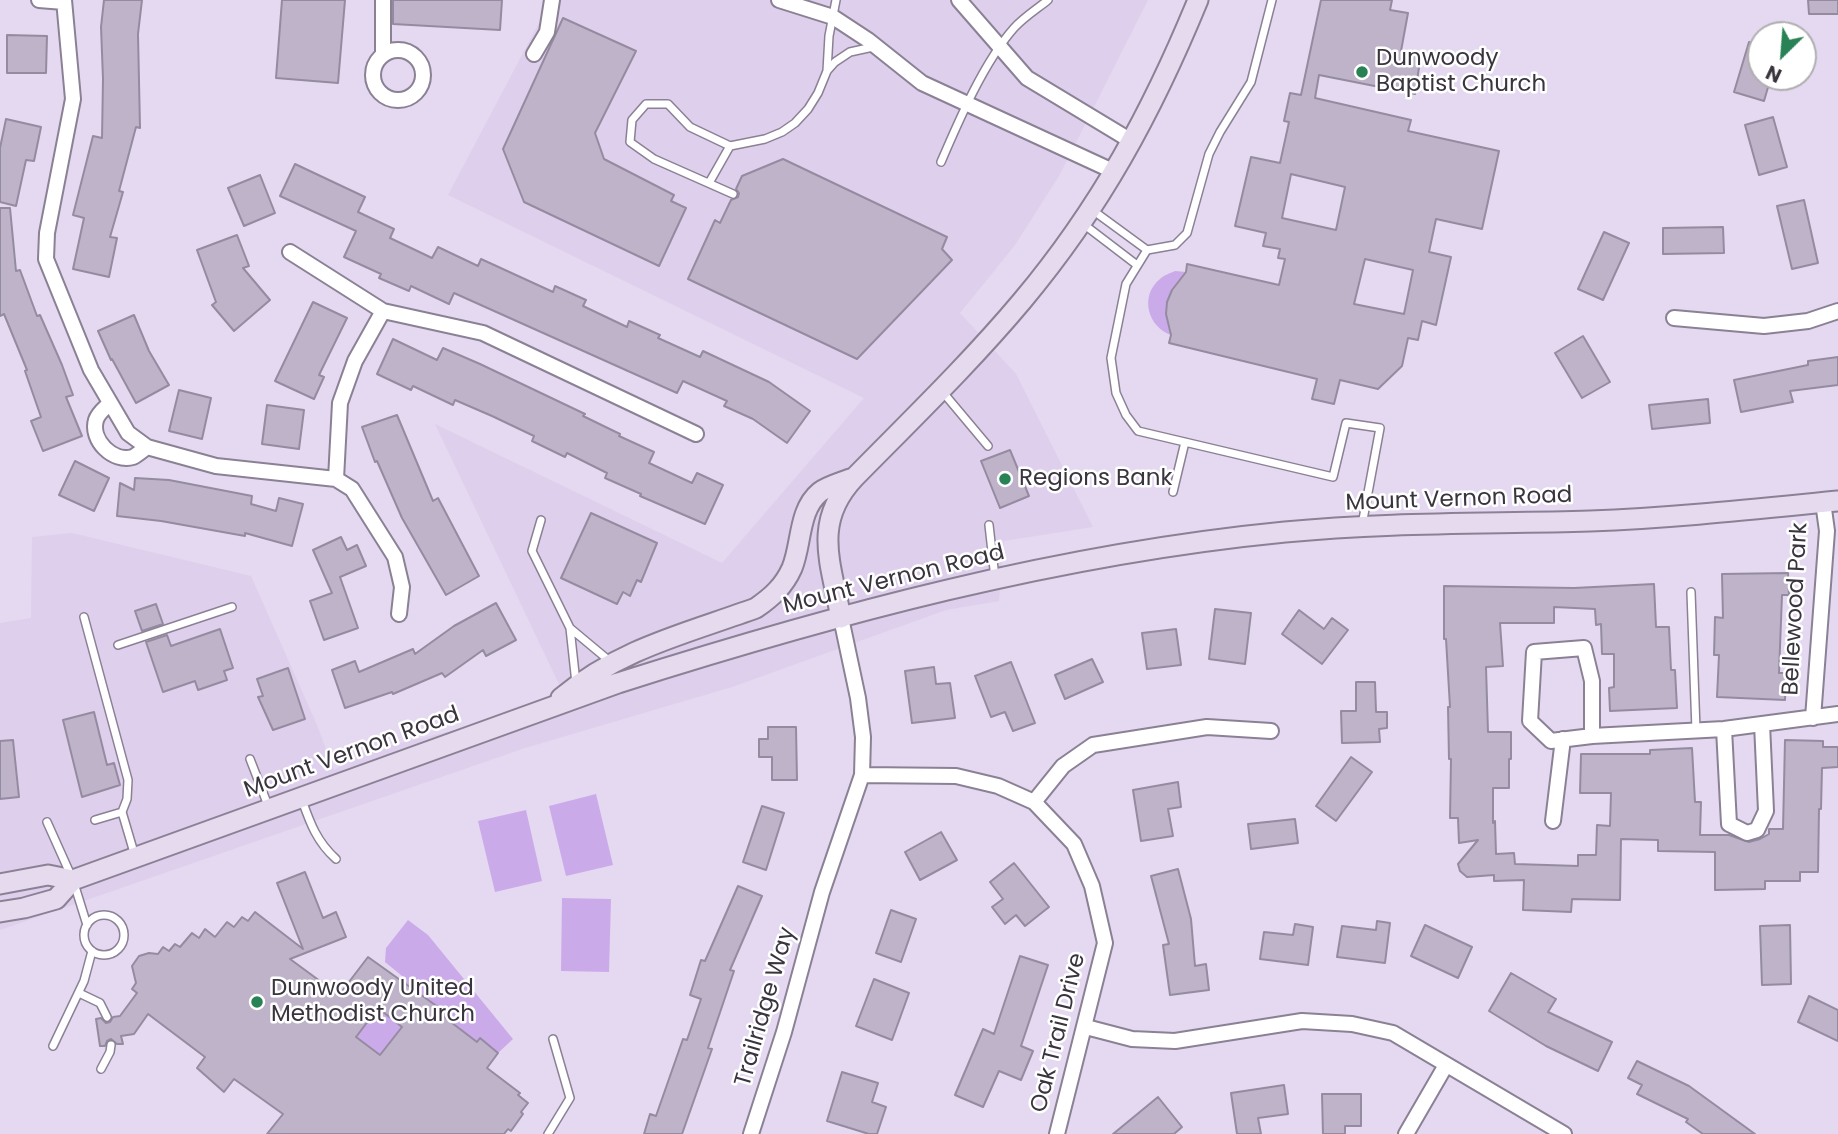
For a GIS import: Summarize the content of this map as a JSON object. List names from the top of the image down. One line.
{"streets":{"main road":["Mount Vernon Road"],"street":["Bellewood Park","Trailridge Way","Oak Trail Drive"]},"crossings":[["Mount Vernon Road","Bellewood Park"],["Trailridge Way","Oak Trail Drive"]],"places":["Dunwoody Baptist Church","Regions Bank","Dunwoody United Methodist Church"],"north":"bottom left"}
